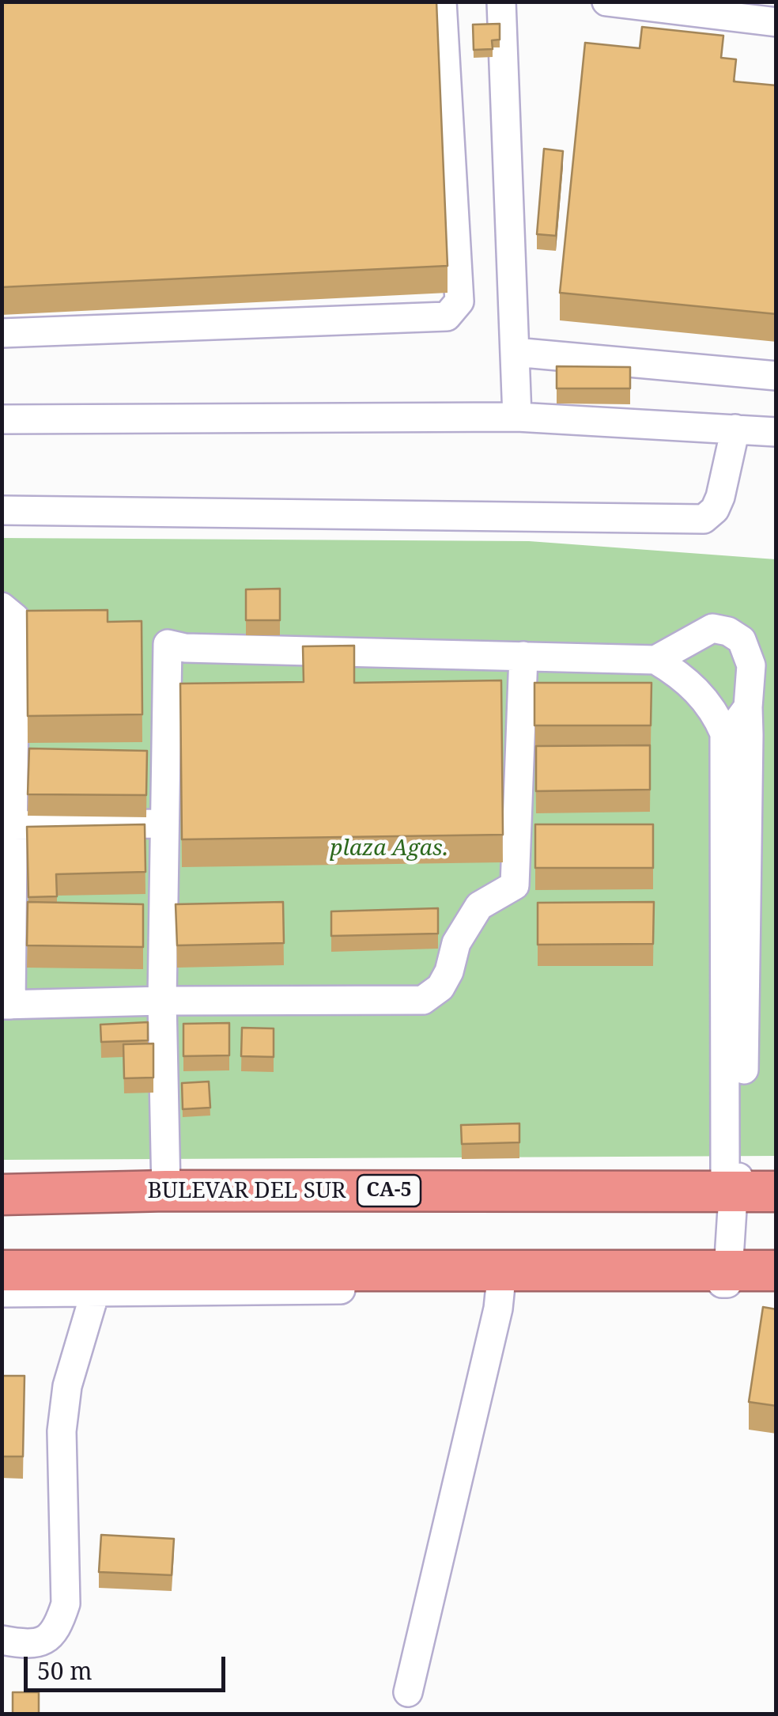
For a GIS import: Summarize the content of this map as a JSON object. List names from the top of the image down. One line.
{"streets":{"highway":["CA-5","BULEVAR DEL SUR"]},"parks":["plaza Agas."],"scale_bar":"50 m"}
